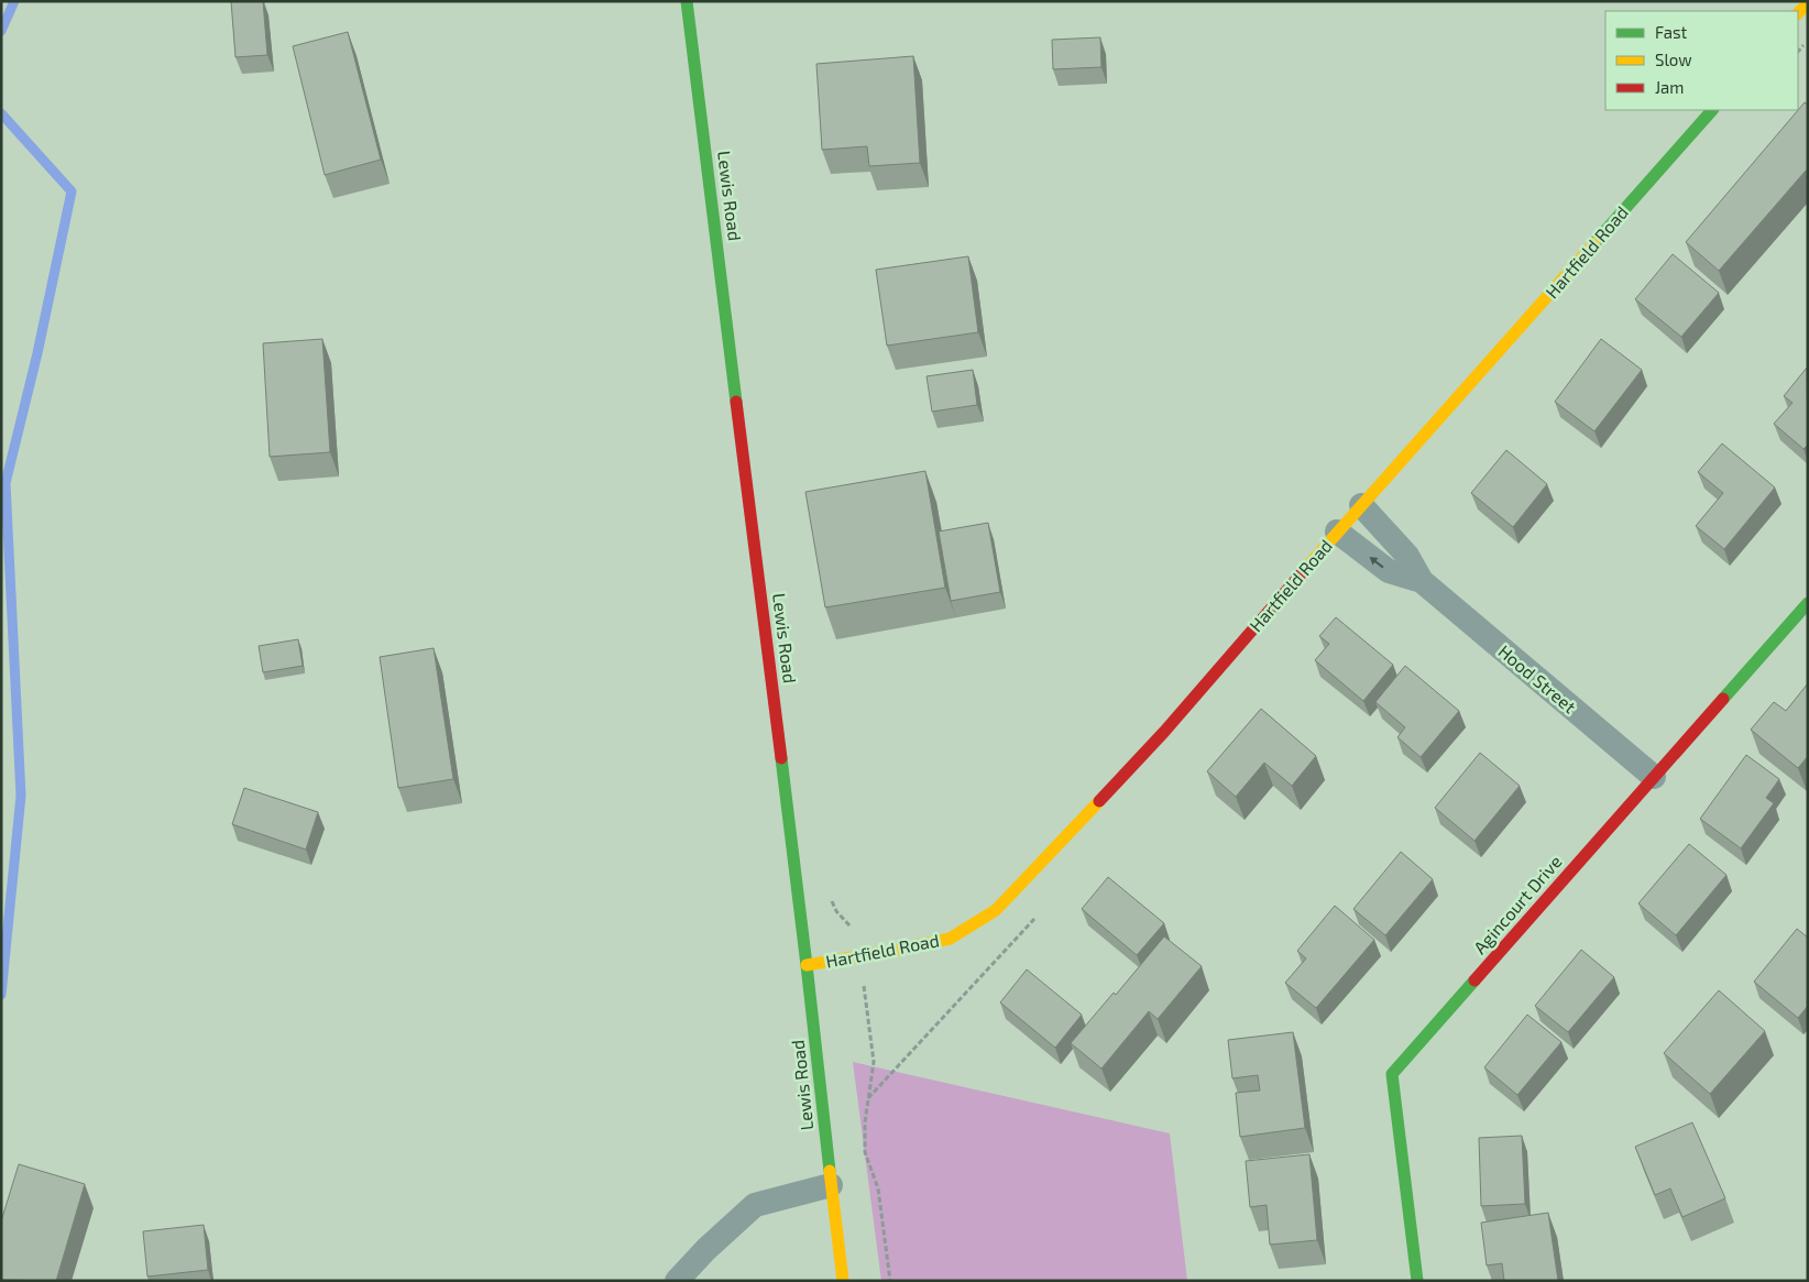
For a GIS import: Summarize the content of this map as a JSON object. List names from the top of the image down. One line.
{"streets":{"street":["Lewis Road","Hartfield Road","Hood Street","Agincourt Drive"]},"crossings":[["Lewis Road","Hartfield Road"],["Hartfield Road","Hood Street"],["Hood Street","Agincourt Drive"]],"legend":["Fast","Slow","Jam"]}
